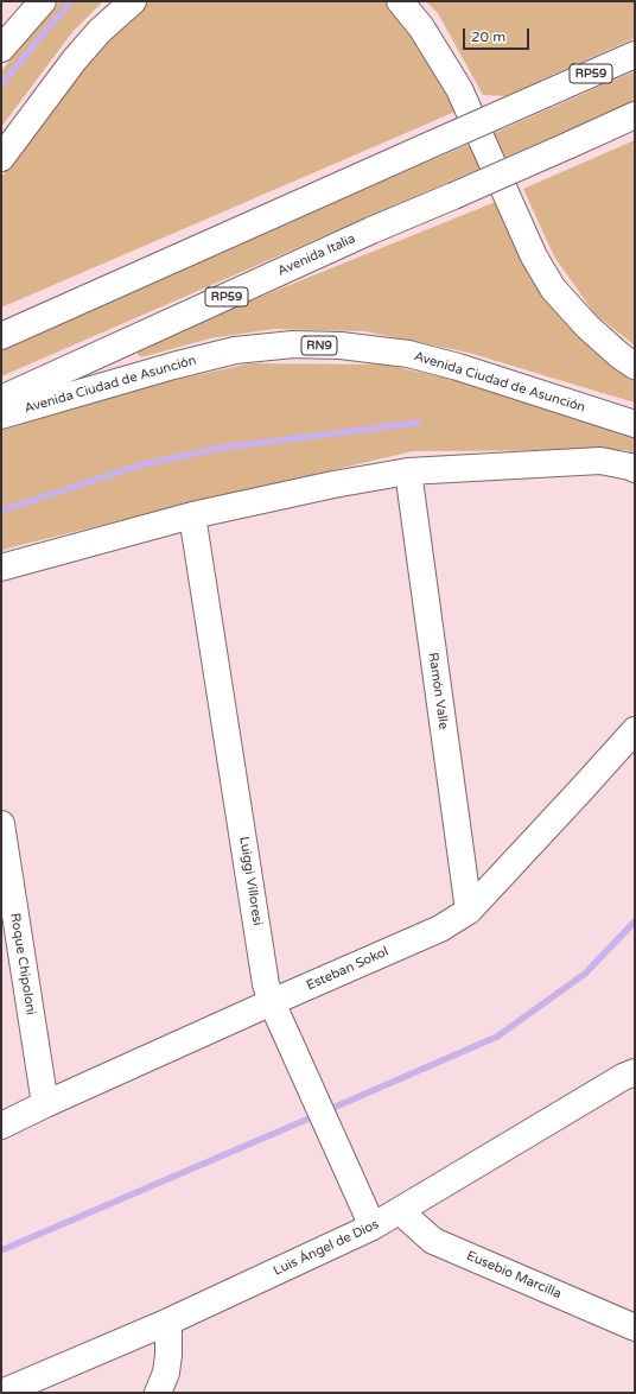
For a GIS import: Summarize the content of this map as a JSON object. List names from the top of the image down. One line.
{"streets":{"main road":["RP59","Avenida Italia","RN9","Avenida Ciudad de Asunción","Ramón Valle","Luiggi Villoresi","Roque Chipoloni","Esteban Sokol","Luis Ángel de Dios","Eusebio Marcilla"]},"crossings":[["Ramón Valle","Esteban Sokol"],["Luiggi Villoresi","Esteban Sokol"],["Luiggi Villoresi","Luis Ángel de Dios"],["Roque Chipoloni","Esteban Sokol"],["Luis Ángel de Dios","Eusebio Marcilla"]],"scale_bar":"20 m"}
